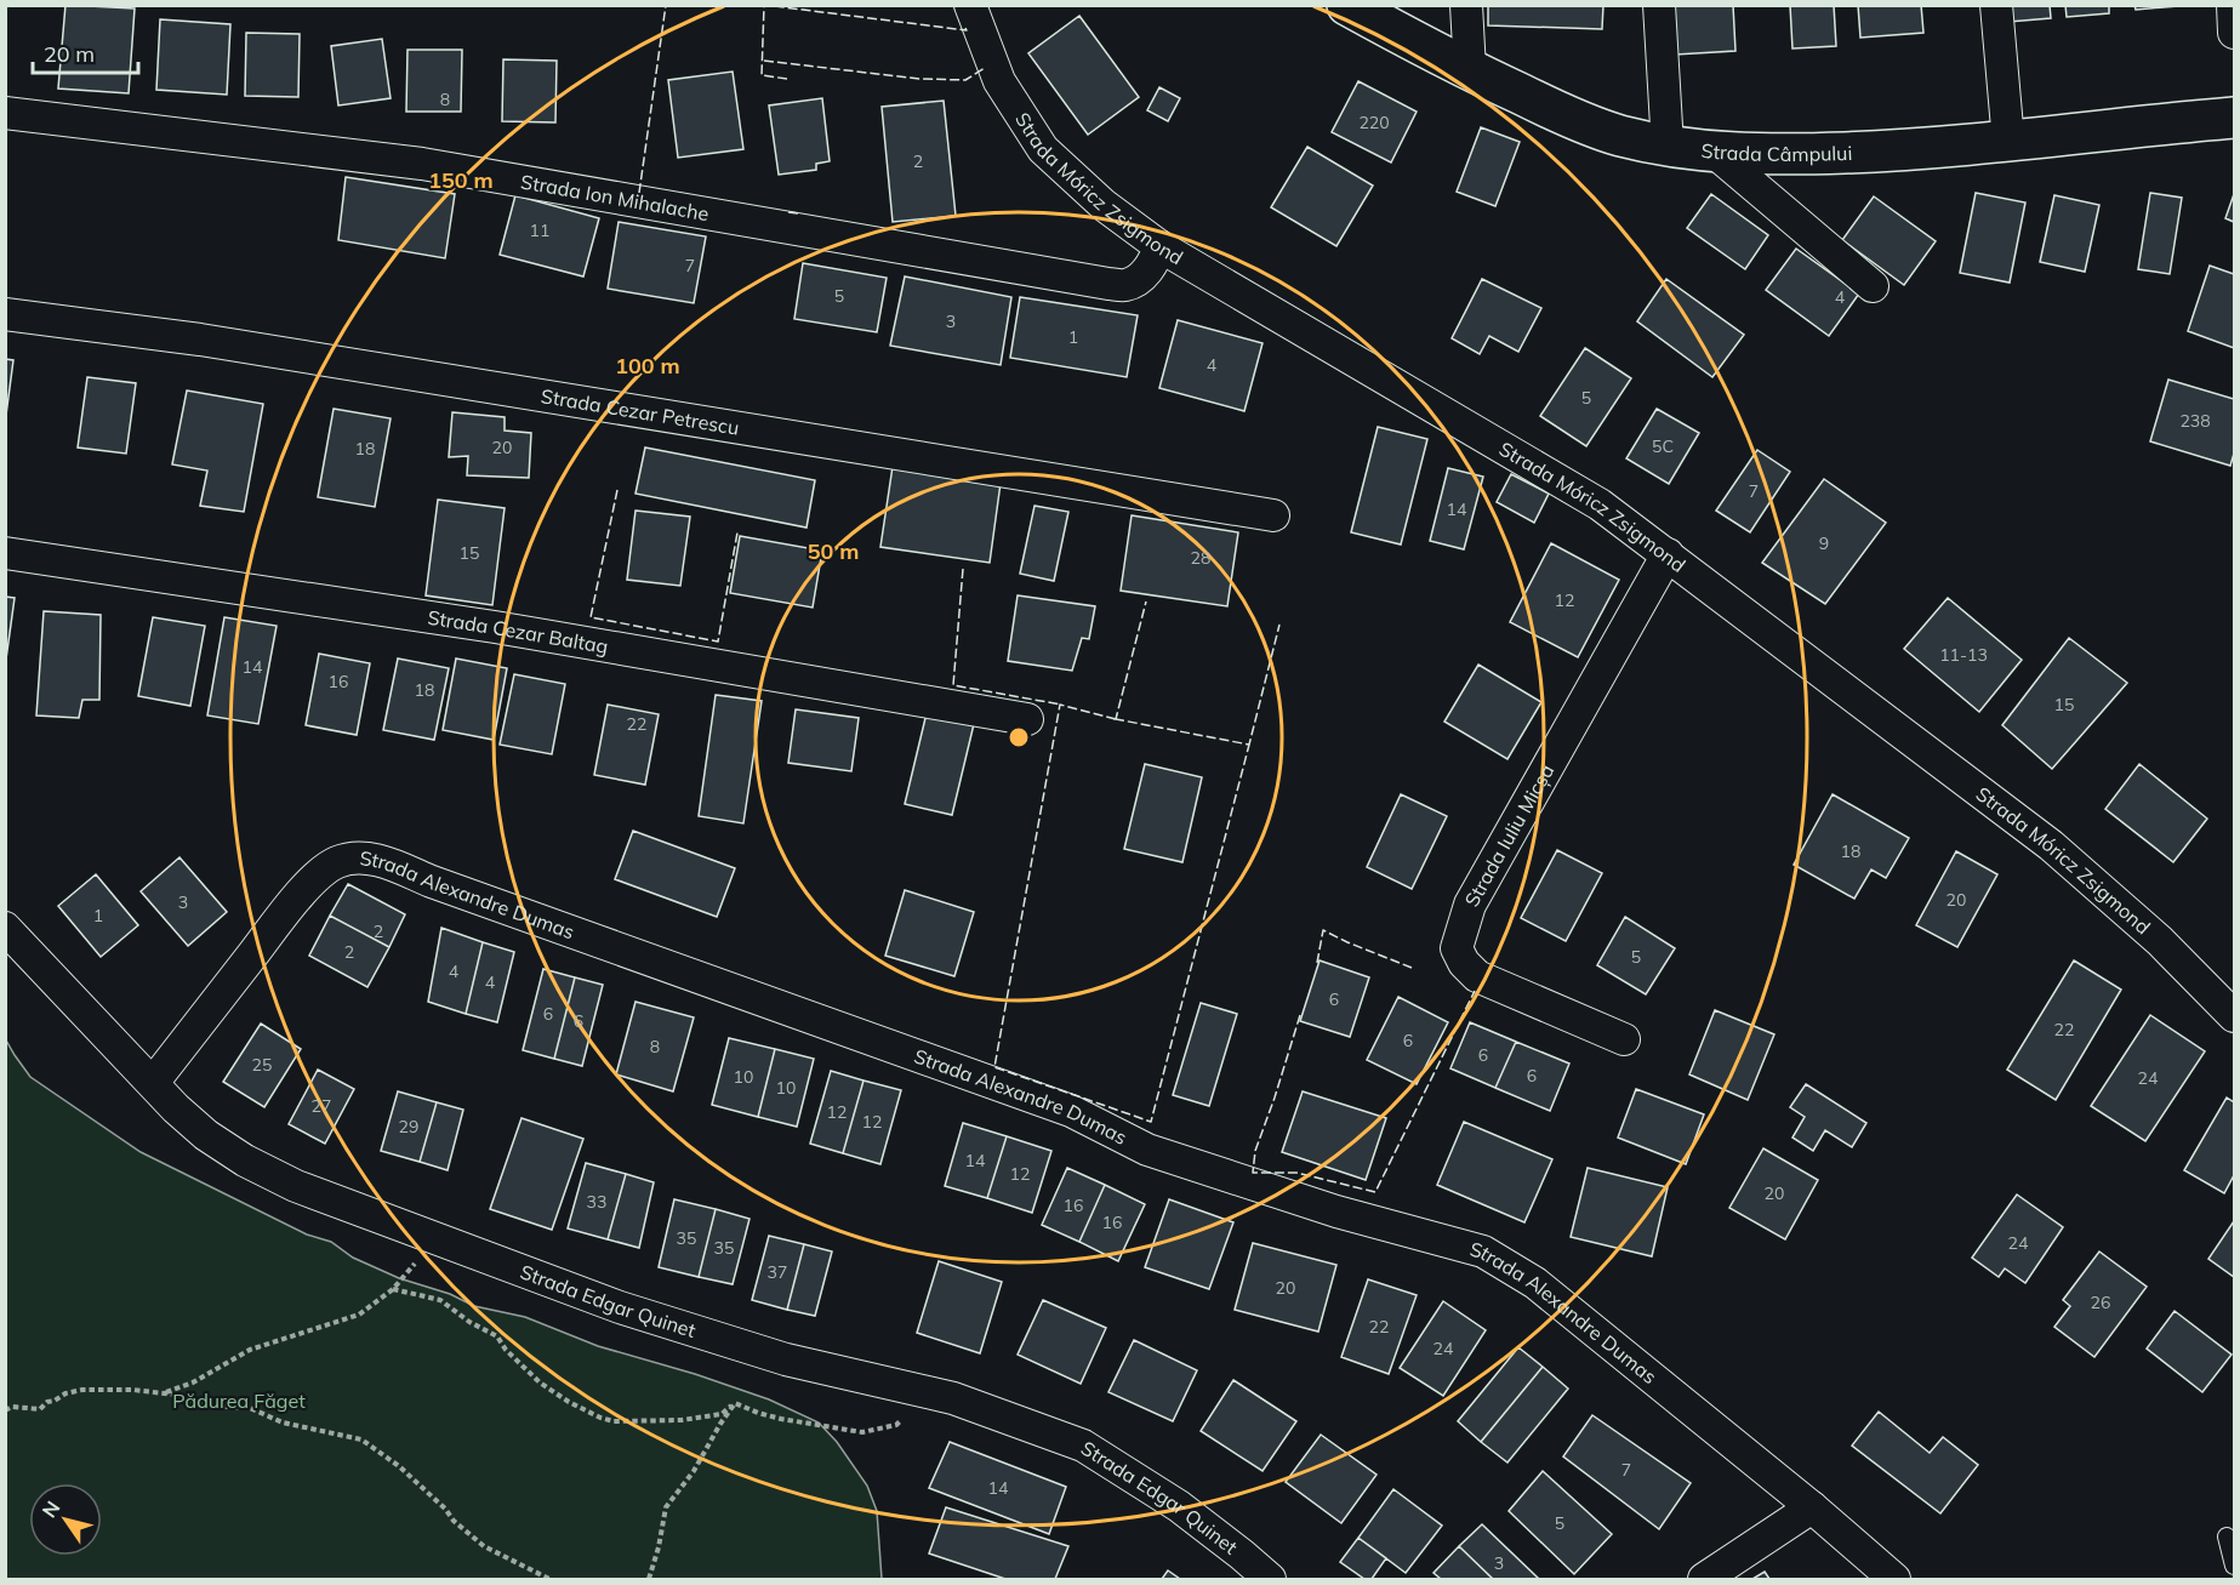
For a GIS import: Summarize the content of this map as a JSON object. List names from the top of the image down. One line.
{"streets":{"street":["Strada Câmpului","Strada Móricz Zsigmond","Strada Ion Mihalache","Strada Cezar Petrescu","Strada Cezar Baltag","Strada Iuliu Micșa","Strada Alexandre Dumas","Strada Edgar Quinet"]},"crossings":[["Strada Móricz Zsigmond","Strada Ion Mihalache"],["Strada Móricz Zsigmond","Strada Iuliu Micșa"],["Strada Alexandre Dumas","Strada Edgar Quinet"]],"parks":["Pădurea Făget"],"house_numbers":["8","220","2","11","7","5","4","3","1","4","5","238","5C","20","18","7","14","9","15","28","12","11-13","14","16","18","15","22","18","20","3","1","2","2","5","4","4","6","6","6","22","6","8","6","25","6","10","24","10","27","12","12","29","14","12","20","33","16","16","35","24","35","37","20","26","22","24","7","14","5","3"],"scale_bar":"20 m","north":"top left","rings":["150 m","100 m","50 m"]}
